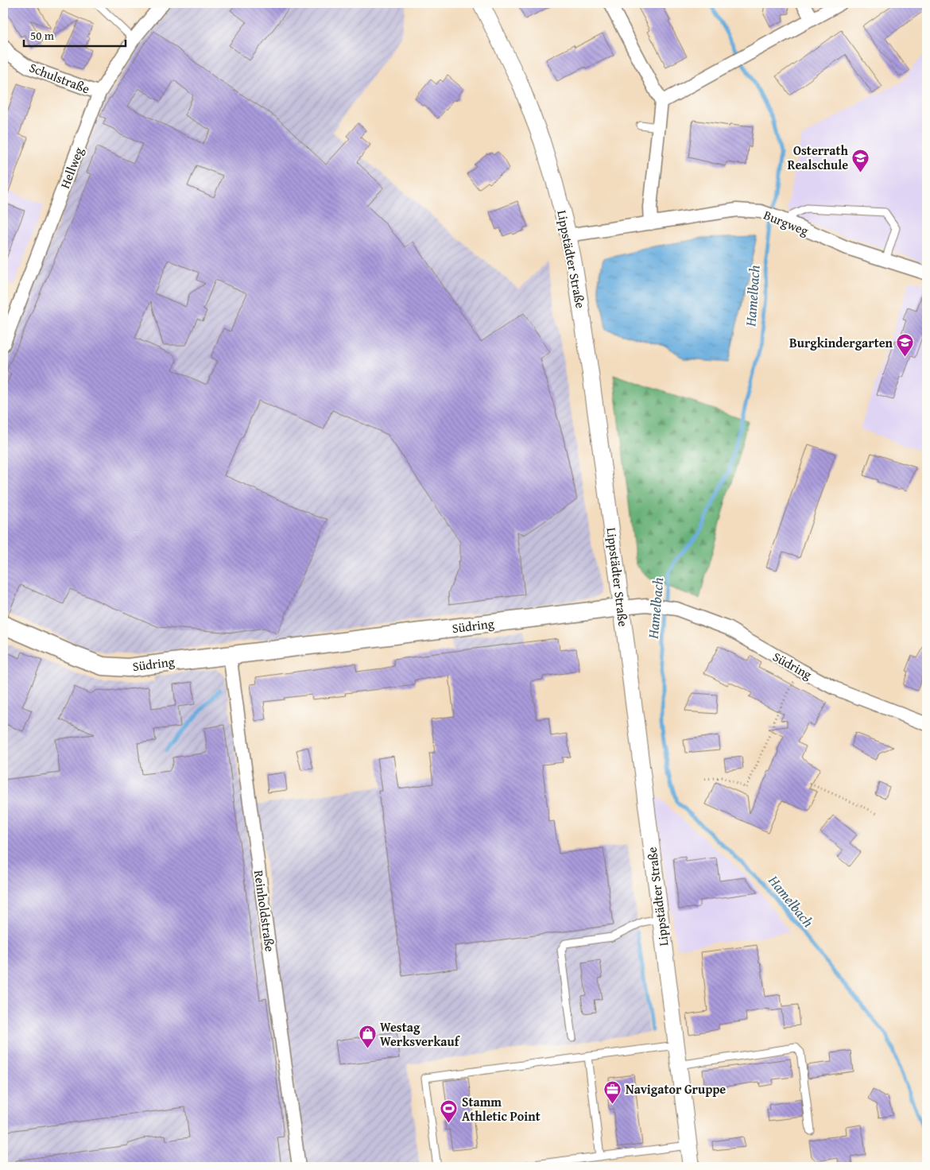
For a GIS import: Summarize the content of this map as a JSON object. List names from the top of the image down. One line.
{"streets":{"main road":["Südring"],"street":["Schulstraße","Hellweg","Burgweg","Lippstädter Straße","Reinholdstraße"]},"crossings":[["Schulstraße","Hellweg"],["Burgweg","Lippstädter Straße"],["Lippstädter Straße","Südring"],["Südring","Reinholdstraße"]],"water":["Hamelbach"],"places":{"school or university":["Osterrath Realschule","Burgkindergarten"],"shop":["Westag Werksverkauf"],"office":["Navigator Gruppe"],"sports":["Stamm Athletic Point"]},"scale_bar":"50 m"}
